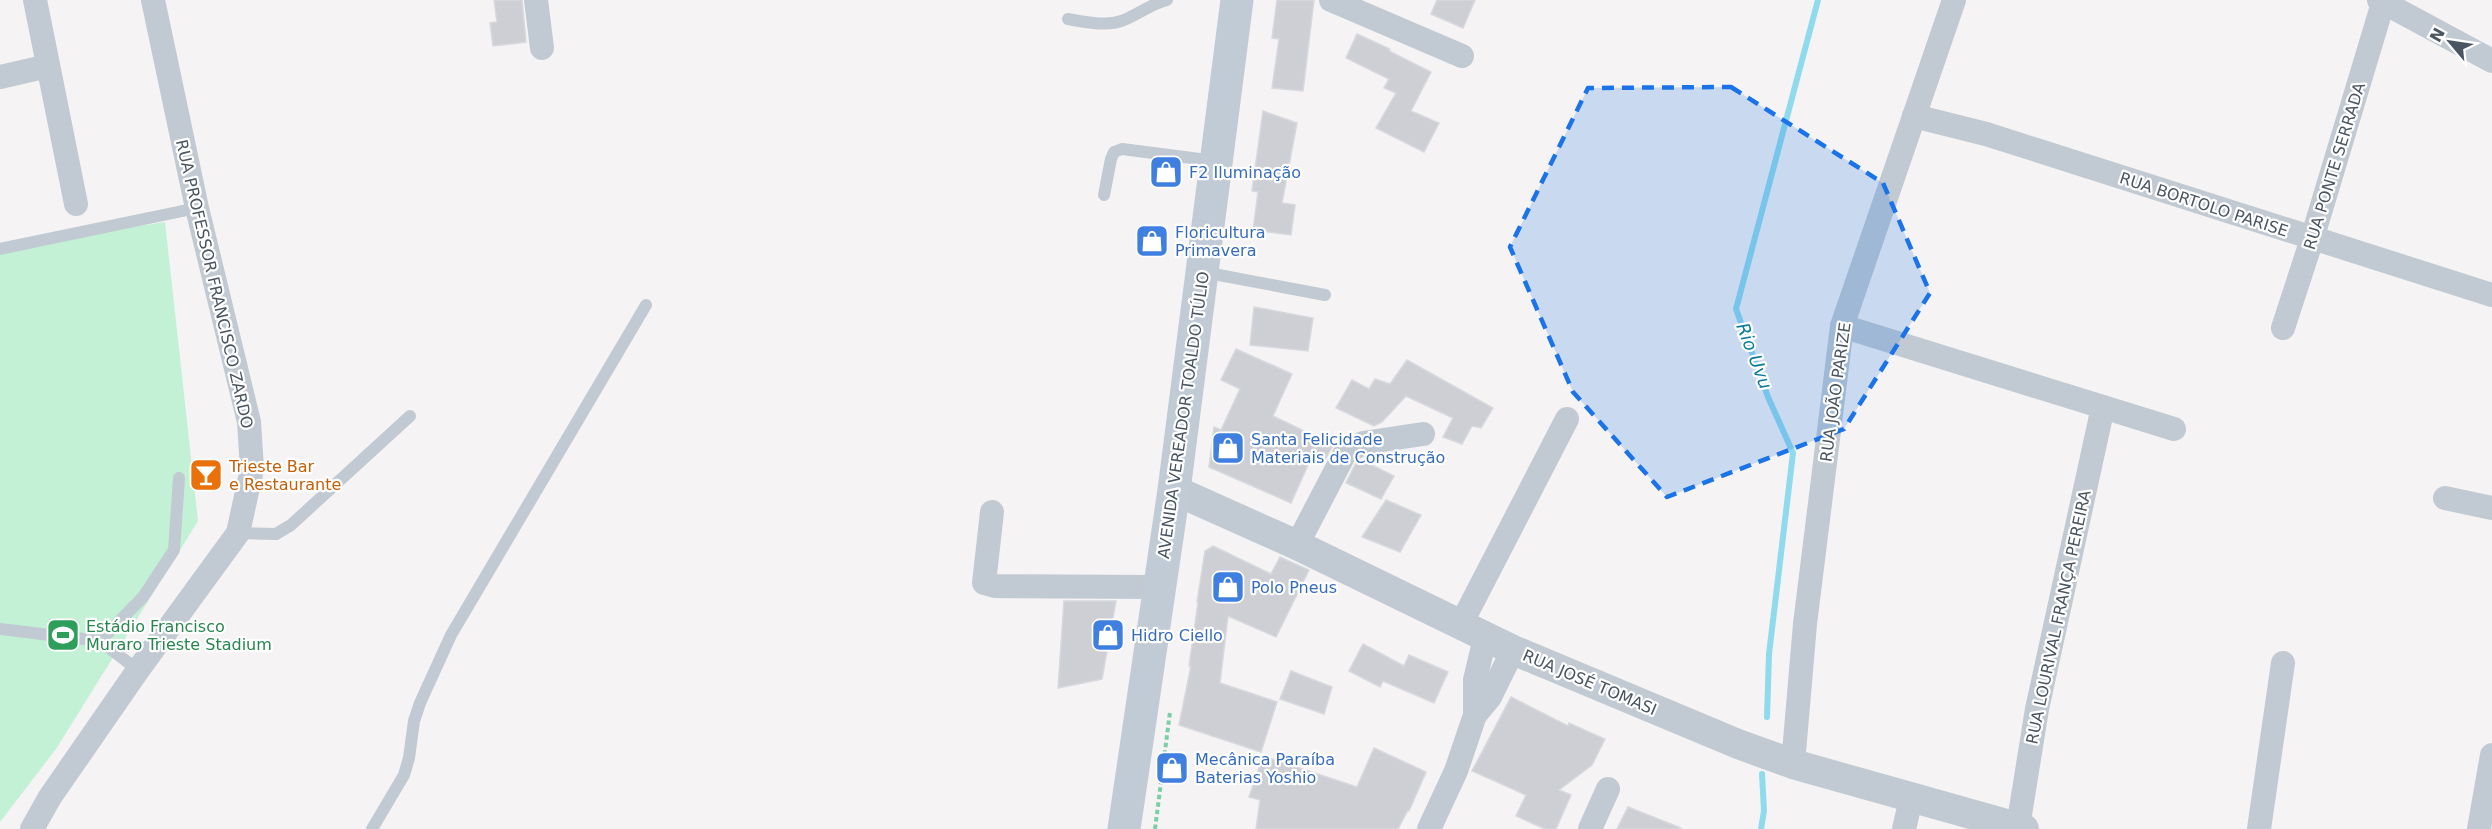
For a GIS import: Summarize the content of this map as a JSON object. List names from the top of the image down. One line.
{"streets":{"main road":["AVENIDA VEREADOR TOALDO TÚLIO"],"street":["RUA PONTE SERRADA","RUA BORTOLO PARISE","RUA PROFESSOR FRANCISCO ZARDO","RUA JOÃO PARIZE","RUA LOURIVAL FRANÇA PEREIRA","RUA JOSÉ TOMASI"]},"crossings":[["RUA PONTE SERRADA","RUA BORTOLO PARISE"],["RUA BORTOLO PARISE","RUA JOÃO PARIZE"],["RUA JOÃO PARIZE","RUA JOSÉ TOMASI"],["AVENIDA VEREADOR TOALDO TÚLIO","RUA JOSÉ TOMASI"],["RUA LOURIVAL FRANÇA PEREIRA","RUA JOSÉ TOMASI"]],"water":["Rio Uvu"],"places":{"shop":["F2 Iluminação","Floricultura Primavera","Santa Felicidade Materiais de Construção","Polo Pneus","Hidro Ciello","Mecânica Paraíba Baterias Yoshio"],"bar":["Trieste Bar e Restaurante"],"sports":["Estádio Francisco Muraro Trieste Stadium"]},"north":"top left"}
